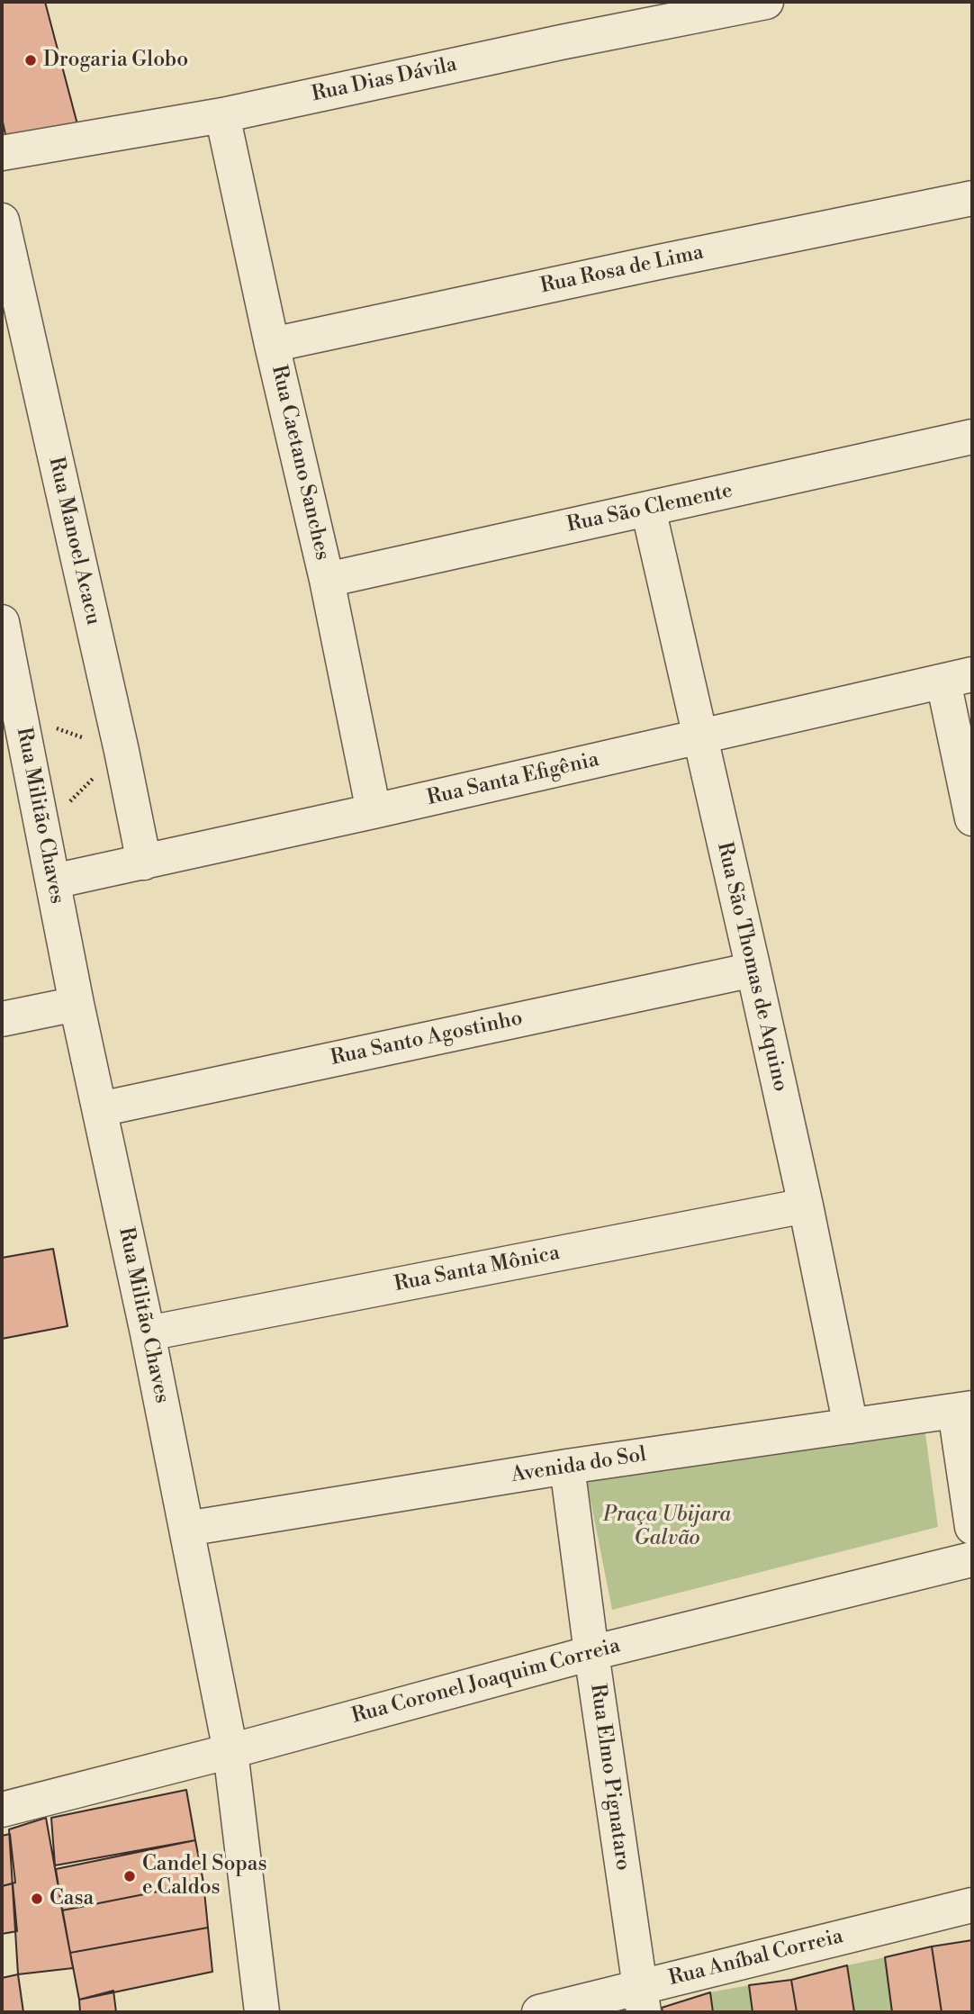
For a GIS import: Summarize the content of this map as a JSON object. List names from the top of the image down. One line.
{"streets":{"street":["Rua Dias Dávila","Rua Rosa de Lima","Rua Caetano Sanches","Rua São Clemente","Rua Manoel Acacu","Rua Santa Efigênia","Rua Militão Chaves","Rua São Thomas de Aquino","Rua Santo Agostinho","Rua Santa Mônica","Avenida do Sol","Rua Coronel Joaquim Correia","Rua Elmo Pignataro","Rua Aníbal Correia"]},"crossings":[["Rua Dias Dávila","Rua Caetano Sanches"],["Rua Rosa de Lima","Rua Caetano Sanches"],["Rua Caetano Sanches","Rua São Clemente"],["Rua Caetano Sanches","Rua Santa Efigênia"],["Rua São Clemente","Rua São Thomas de Aquino"],["Rua Manoel Acacu","Rua Santa Efigênia"],["Rua Santa Efigênia","Rua Militão Chaves"],["Rua Santa Efigênia","Rua São Thomas de Aquino"],["Rua Militão Chaves","Rua Santo Agostinho"],["Rua Militão Chaves","Rua Santa Mônica"],["Rua Militão Chaves","Avenida do Sol"],["Rua Militão Chaves","Rua Coronel Joaquim Correia"],["Rua São Thomas de Aquino","Rua Santo Agostinho"],["Rua São Thomas de Aquino","Rua Santa Mônica"],["Rua São Thomas de Aquino","Avenida do Sol"],["Avenida do Sol","Rua Elmo Pignataro"],["Rua Coronel Joaquim Correia","Rua Elmo Pignataro"],["Rua Elmo Pignataro","Rua Aníbal Correia"]],"parks":["Praça Ubijara Galvão"],"places":["Drogaria Globo","Candel Sopas e Caldos","Casa"]}
